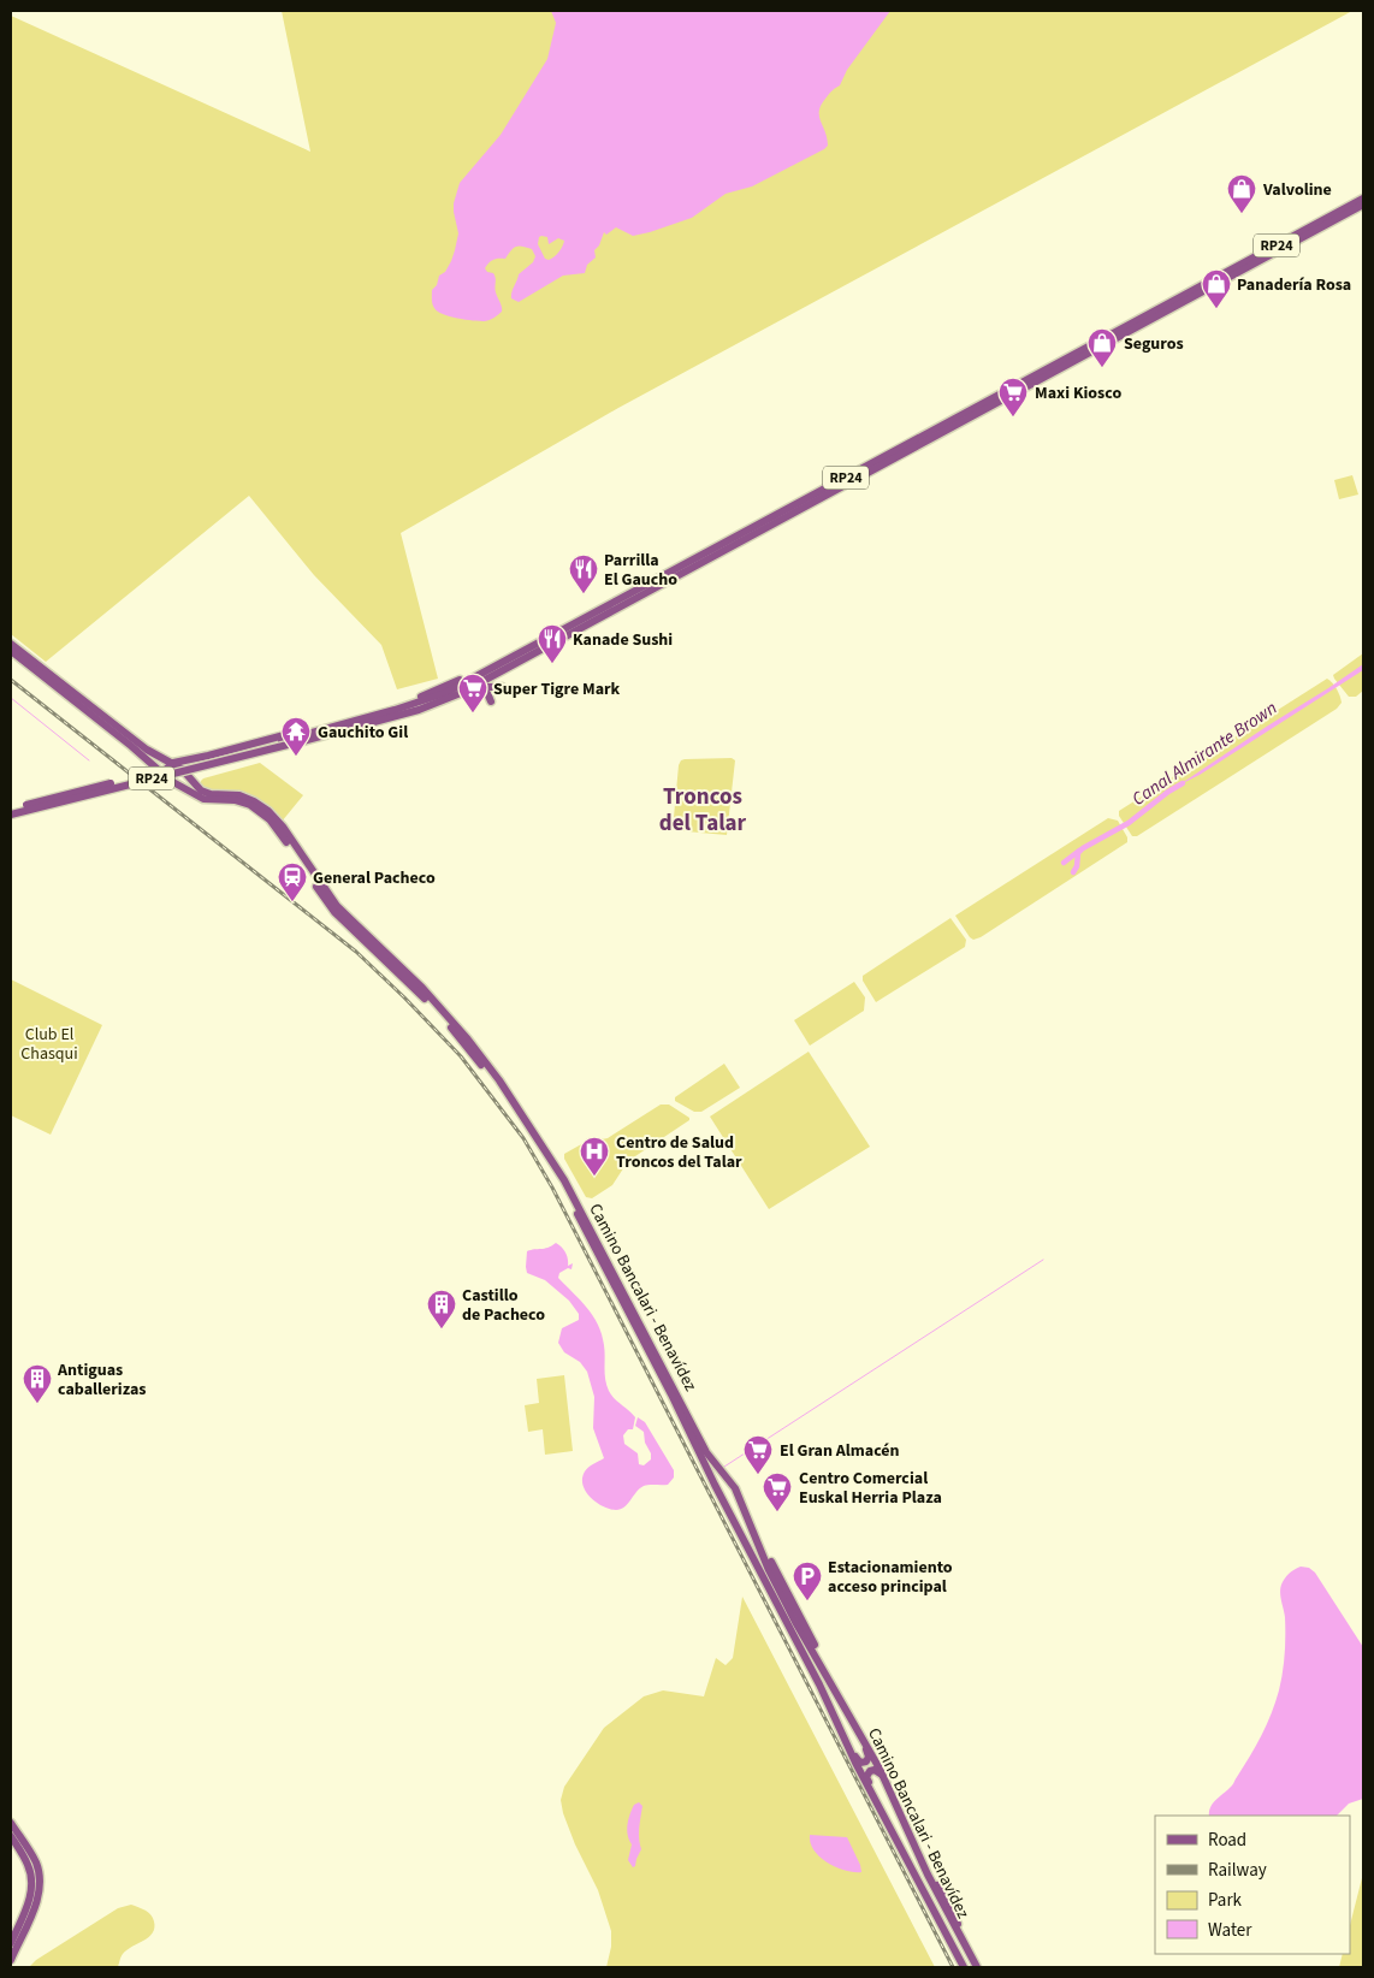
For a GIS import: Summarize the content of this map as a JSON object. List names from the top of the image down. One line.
{"streets":{"main road":["RP24","Camino Bancalari - Benavídez"]},"districts":["Troncos del Talar"],"water":["Canal Almirante Brown"],"parks":["Club El Chasqui"],"places":{"shop":["Valvoline","Panadería Rosa","Seguros"],"supermarket":["Maxi Kiosco","Super Tigre Mark","El Gran Almacén","Centro Comercial Euskal Herria Plaza"],"restaurant":["Parrilla El Gaucho","Kanade Sushi"],"temple":["Gauchito Gil"],"station":["General Pacheco"],"hospital":["Centro de Salud Troncos del Talar"],"building":["Castillo de Pacheco","Antiguas caballerizas"],"parking":["Estacionamiento acceso principal"]},"legend":["Road","Railway","Park","Water"]}
